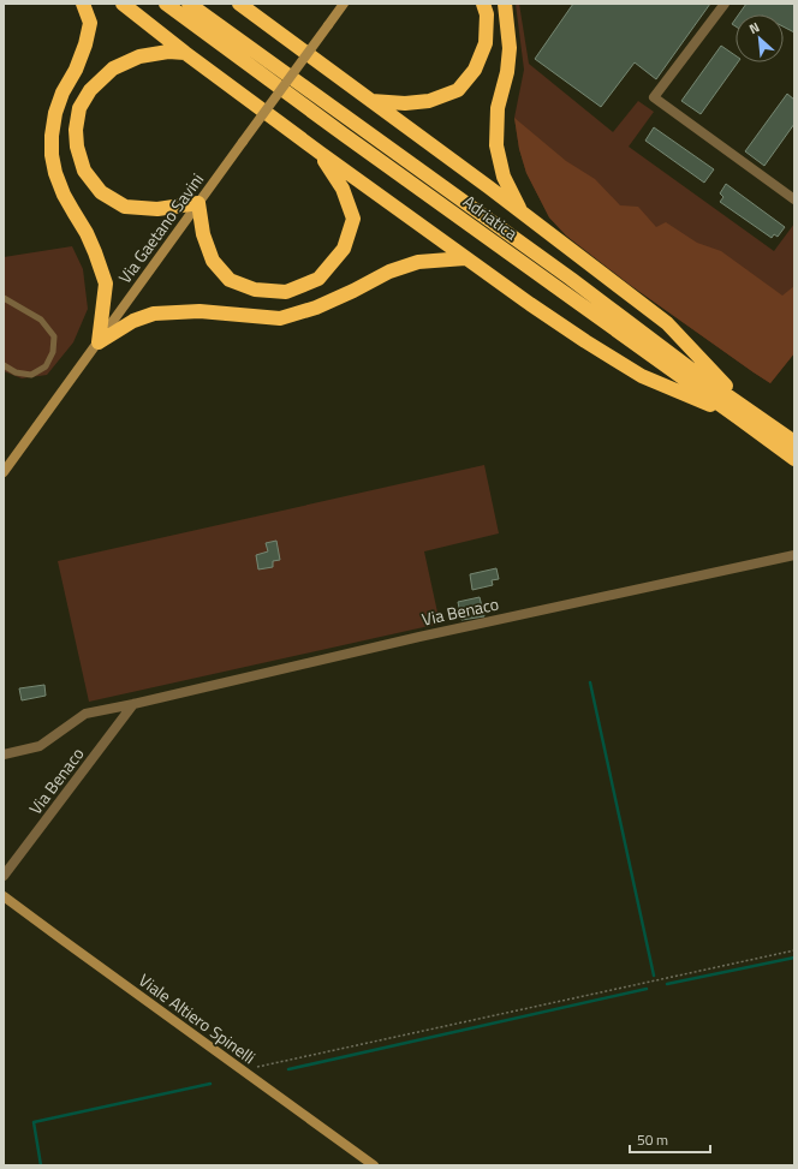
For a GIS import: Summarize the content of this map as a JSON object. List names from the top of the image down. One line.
{"streets":{"highway":["Adriatica"],"street":["Via Gaetano Savini","Via Benaco","Viale Altiero Spinelli"]},"scale_bar":"50 m","north":"top left"}
